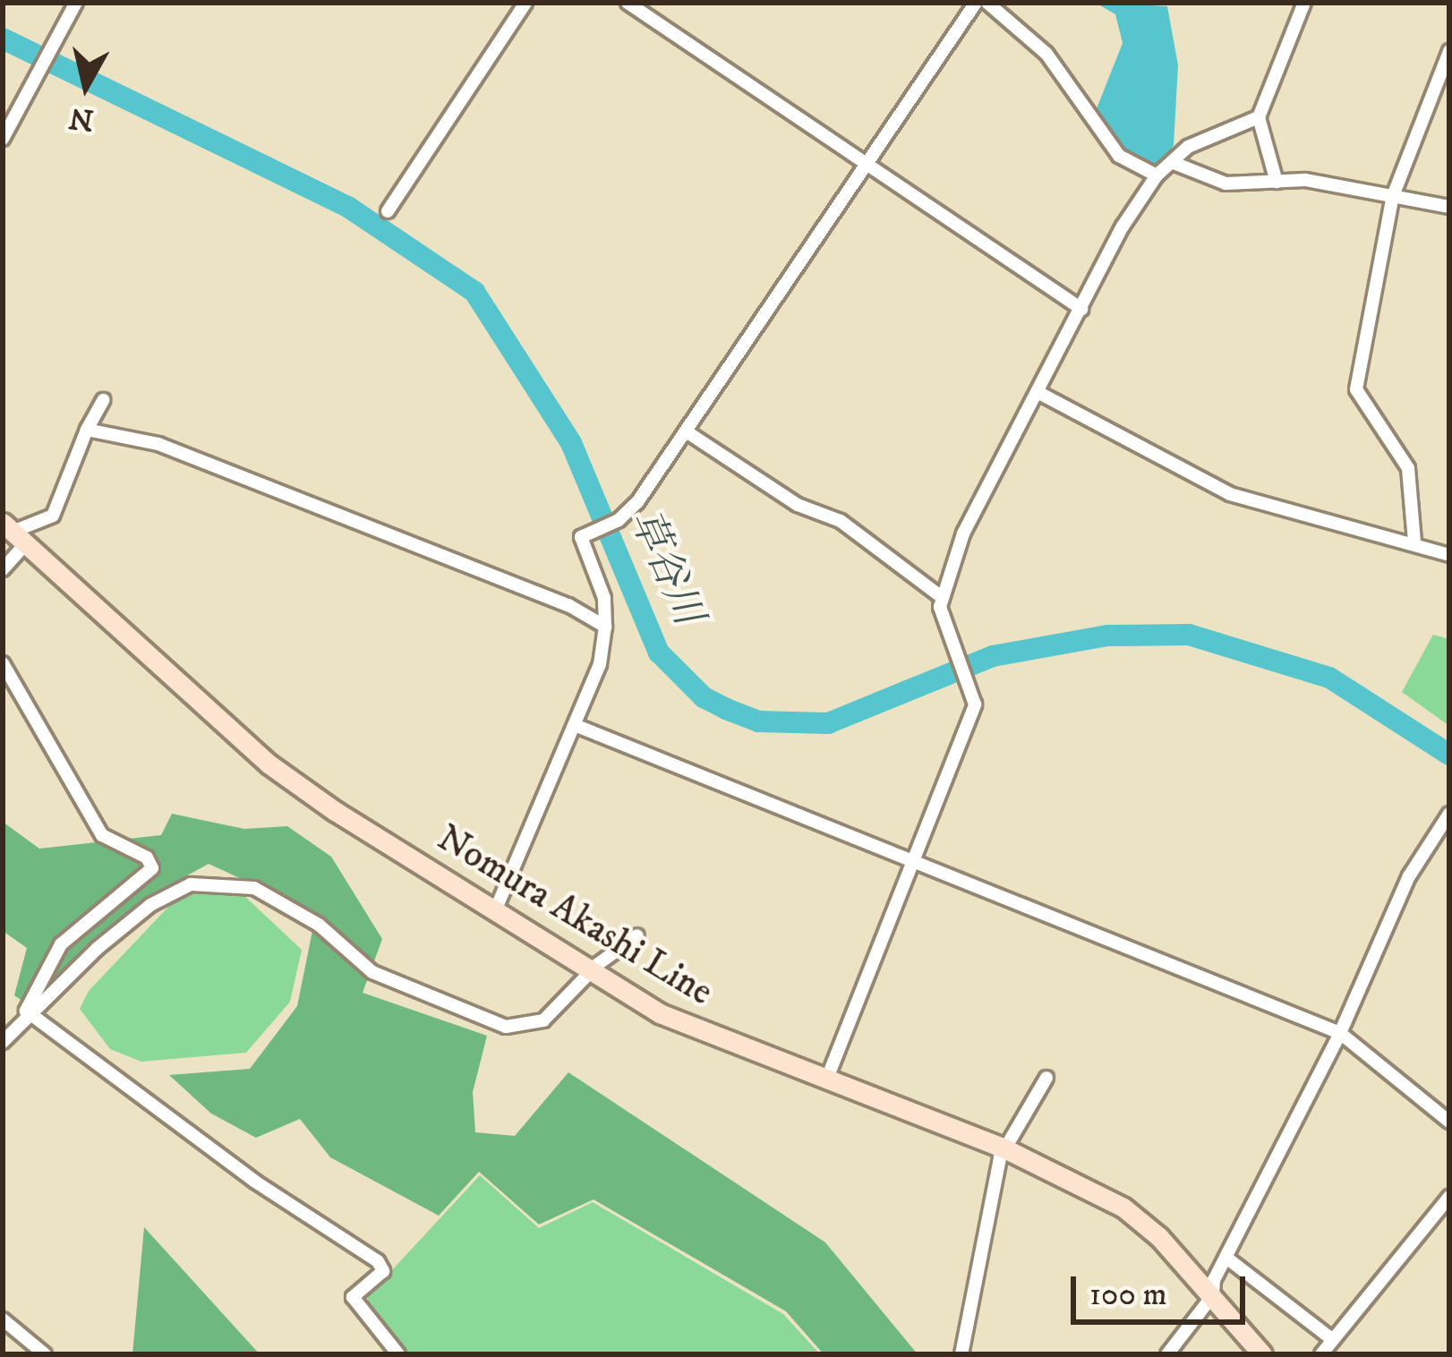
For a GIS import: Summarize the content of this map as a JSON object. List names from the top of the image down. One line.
{"streets":{"main road":["Nomura Akashi Line"]},"water":["草谷川"],"scale_bar":"100 m","north":"bottom"}
